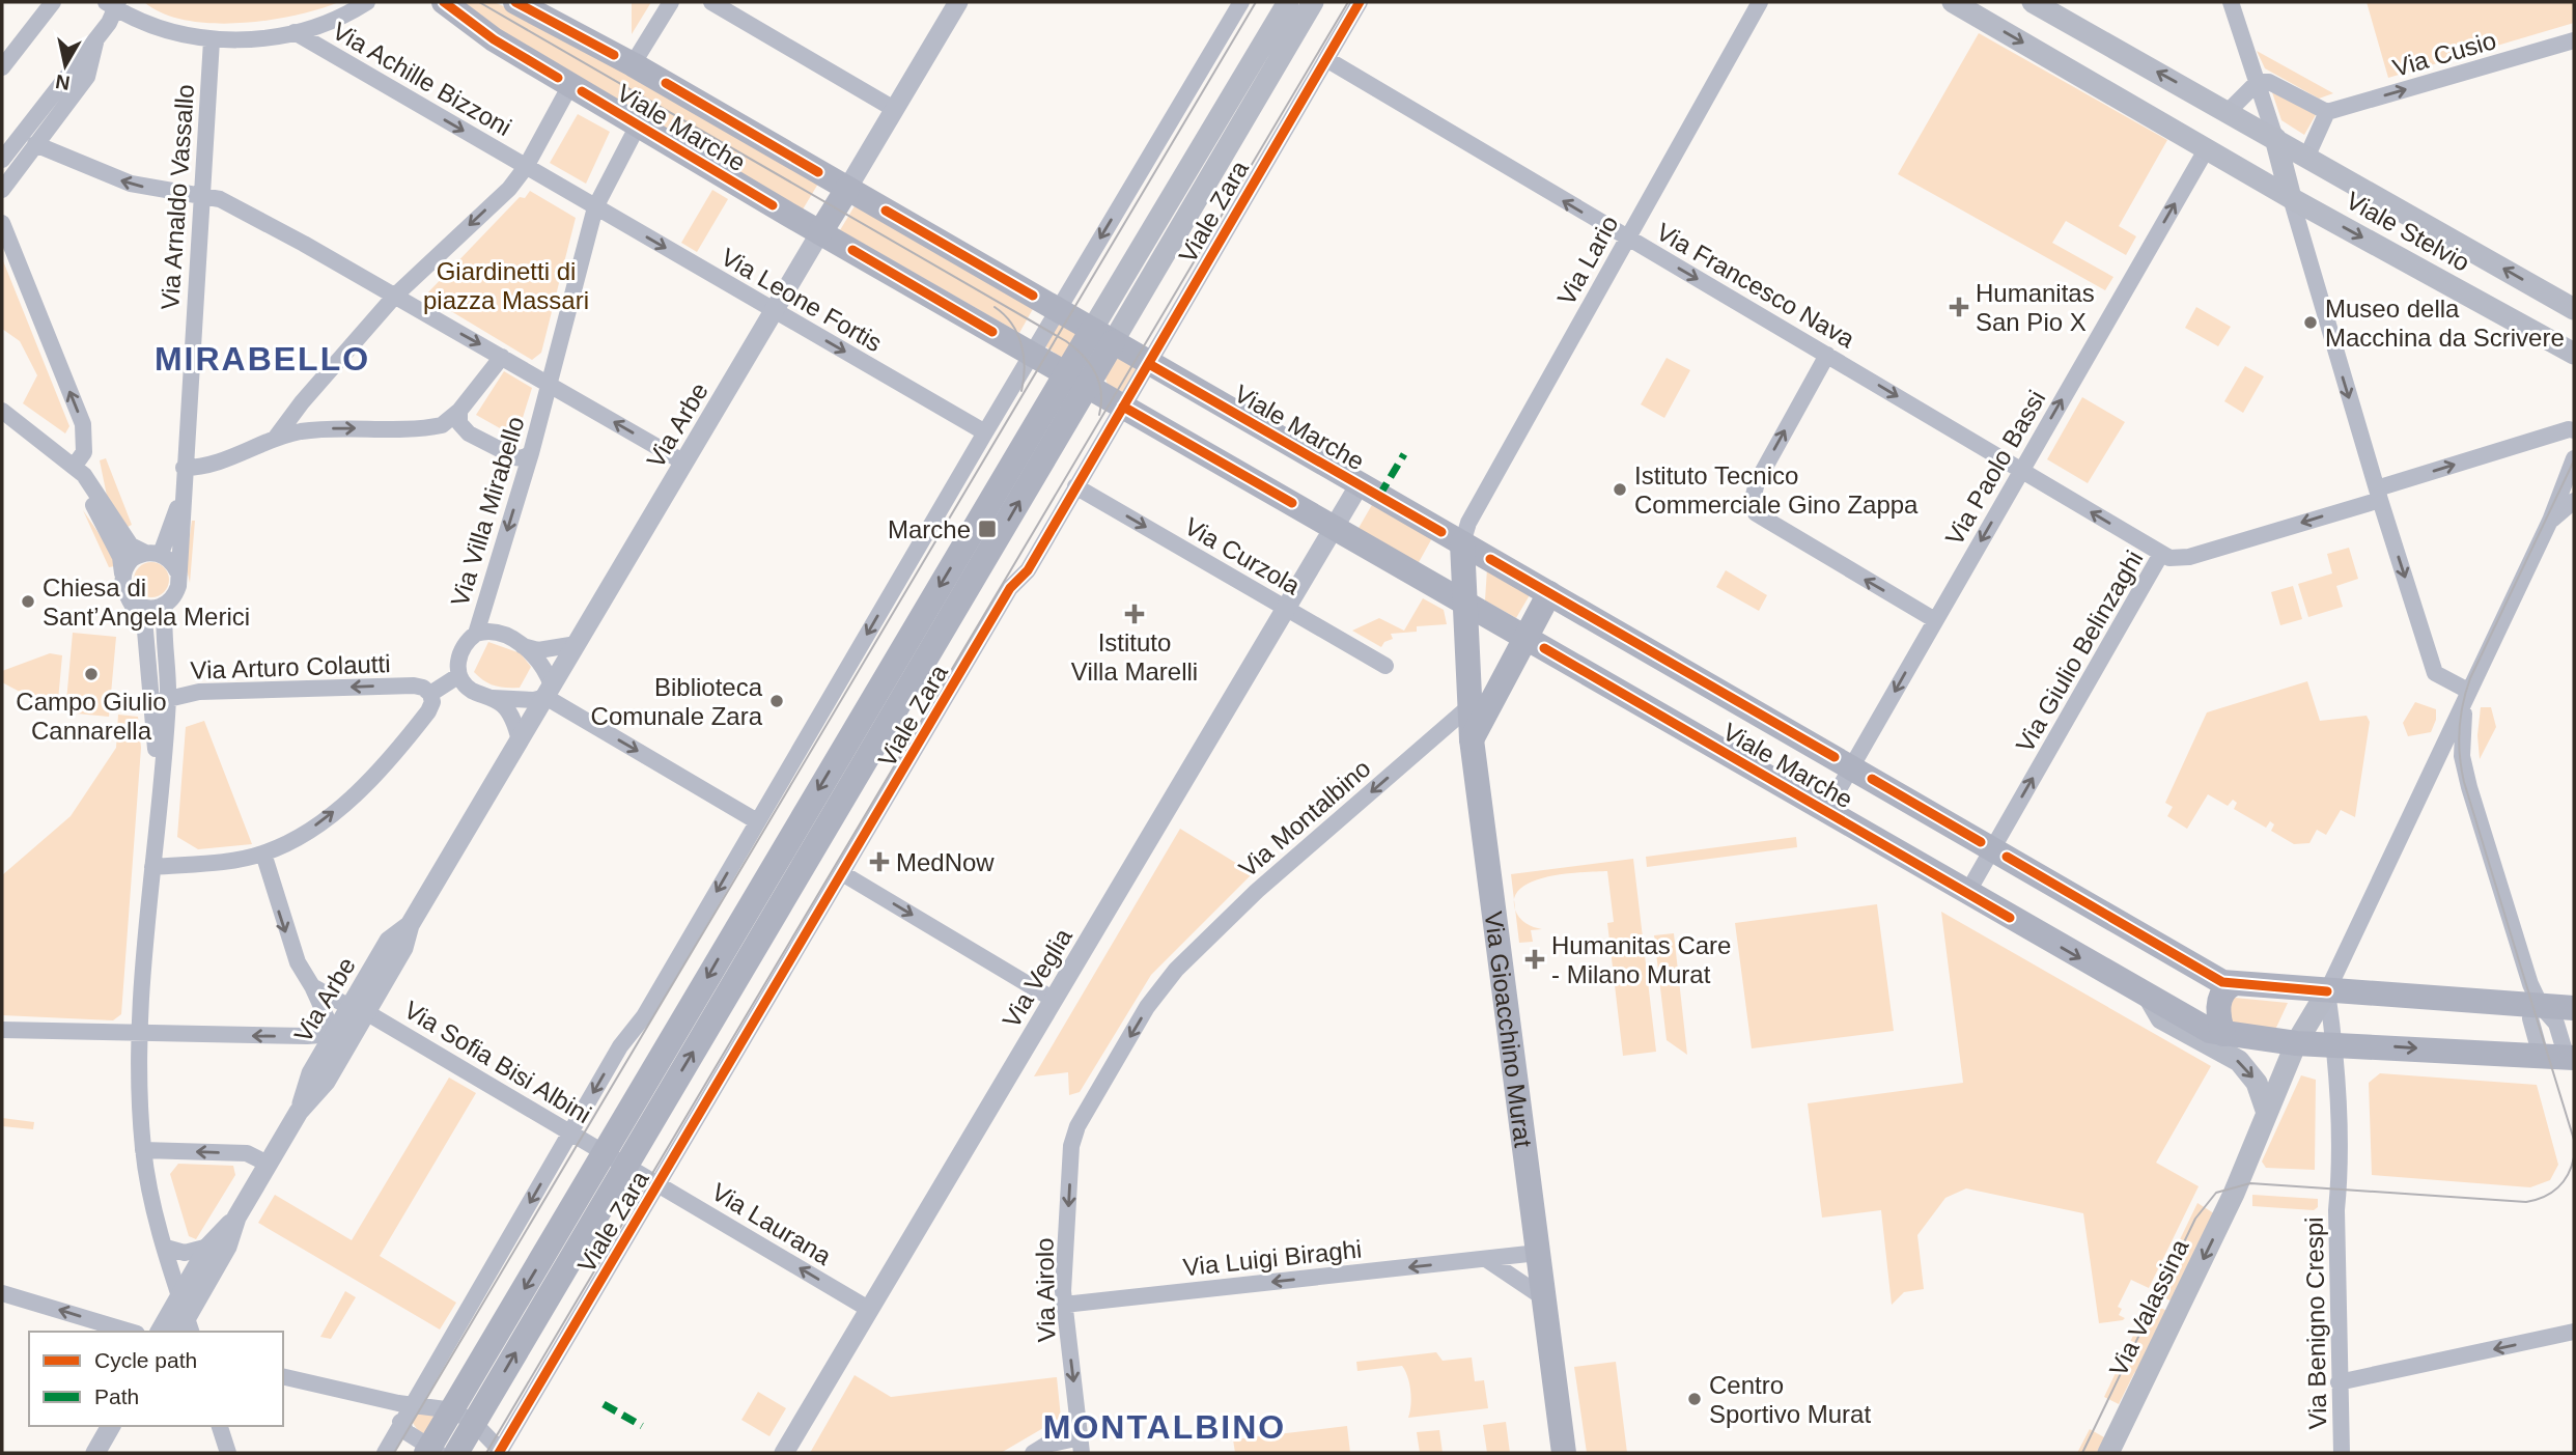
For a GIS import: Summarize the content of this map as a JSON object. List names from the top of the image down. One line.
{"streets":{"main road":["Viale Marche","Viale Zara","Viale Stelvio","Via Gioacchino Murat","Via Valassina"],"street":["Via Cusio","Via Achille Bizzoni","Via Arnaldo Vassallo","Via Lario","Via Francesco Nava","Via Leone Fortis","Via Arbe","Via Paolo Bassi","Via Villa Mirabello","Via Curzola","Via Giulio Belinzaghi","Via Arturo Colautti","Via Montalbino","Via Veglia","Via Sofia Bisi Albini","Via Laurana","Via Luigi Biraghi","Via Airolo","Via Benigno Crespi"]},"crossings":[["Via Achille Bizzoni","Via Leone Fortis"],["Via Achille Bizzoni","Via Villa Mirabello"],["Viale Marche","Viale Zara"],["Viale Marche","Via Lario"],["Viale Marche","Via Arbe"],["Viale Marche","Via Paolo Bassi"],["Viale Marche","Via Villa Mirabello"],["Viale Marche","Via Giulio Belinzaghi"],["Viale Marche","Via Veglia"],["Viale Marche","Via Gioacchino Murat"],["Viale Marche","Via Valassina"],["Viale Marche","Via Benigno Crespi"],["Via Arnaldo Vassallo","Via Arturo Colautti"],["Viale Zara","Via Francesco Nava"],["Viale Zara","Via Curzola"],["Viale Zara","Via Sofia Bisi Albini"],["Viale Zara","Via Laurana"],["Viale Stelvio","Via Paolo Bassi"],["Via Lario","Via Francesco Nava"],["Via Francesco Nava","Via Paolo Bassi"],["Via Francesco Nava","Via Giulio Belinzaghi"],["Via Leone Fortis","Via Arbe"],["Via Leone Fortis","Via Villa Mirabello"],["Via Arbe","Via Villa Mirabello"],["Via Arbe","Via Sofia Bisi Albini"],["Via Curzola","Via Veglia"],["Via Montalbino","Via Gioacchino Murat"],["Via Montalbino","Via Airolo"],["Via Veglia","Via Laurana"],["Via Gioacchino Murat","Via Luigi Biraghi"],["Via Luigi Biraghi","Via Airolo"],["Via Valassina","Via Benigno Crespi"]],"one_way":["Via Cusio","Via Achille Bizzoni","Via Leone Fortis","Via Curzola","Via Arturo Colautti","Via Montalbino","Via Laurana","Via Luigi Biraghi","Via Airolo","Via Valassina"],"districts":["MIRABELLO","MONTALBINO"],"parks":["Giardinetti di piazza Massari"],"places":{"health":["Humanitas San Pio X","Istituto Villa Marelli","MedNow","Humanitas Care - Milano Murat"],"other":["Museo della Macchina da Scrivere","Istituto Tecnico Commerciale Gino Zappa","Chiesa di Sant’Angela Merici","Campo Giulio Cannarella","Biblioteca Comunale Zara","Centro Sportivo Murat"],"transit":["Marche"]},"legend":["Cycle path","Path"],"north":"bottom"}
